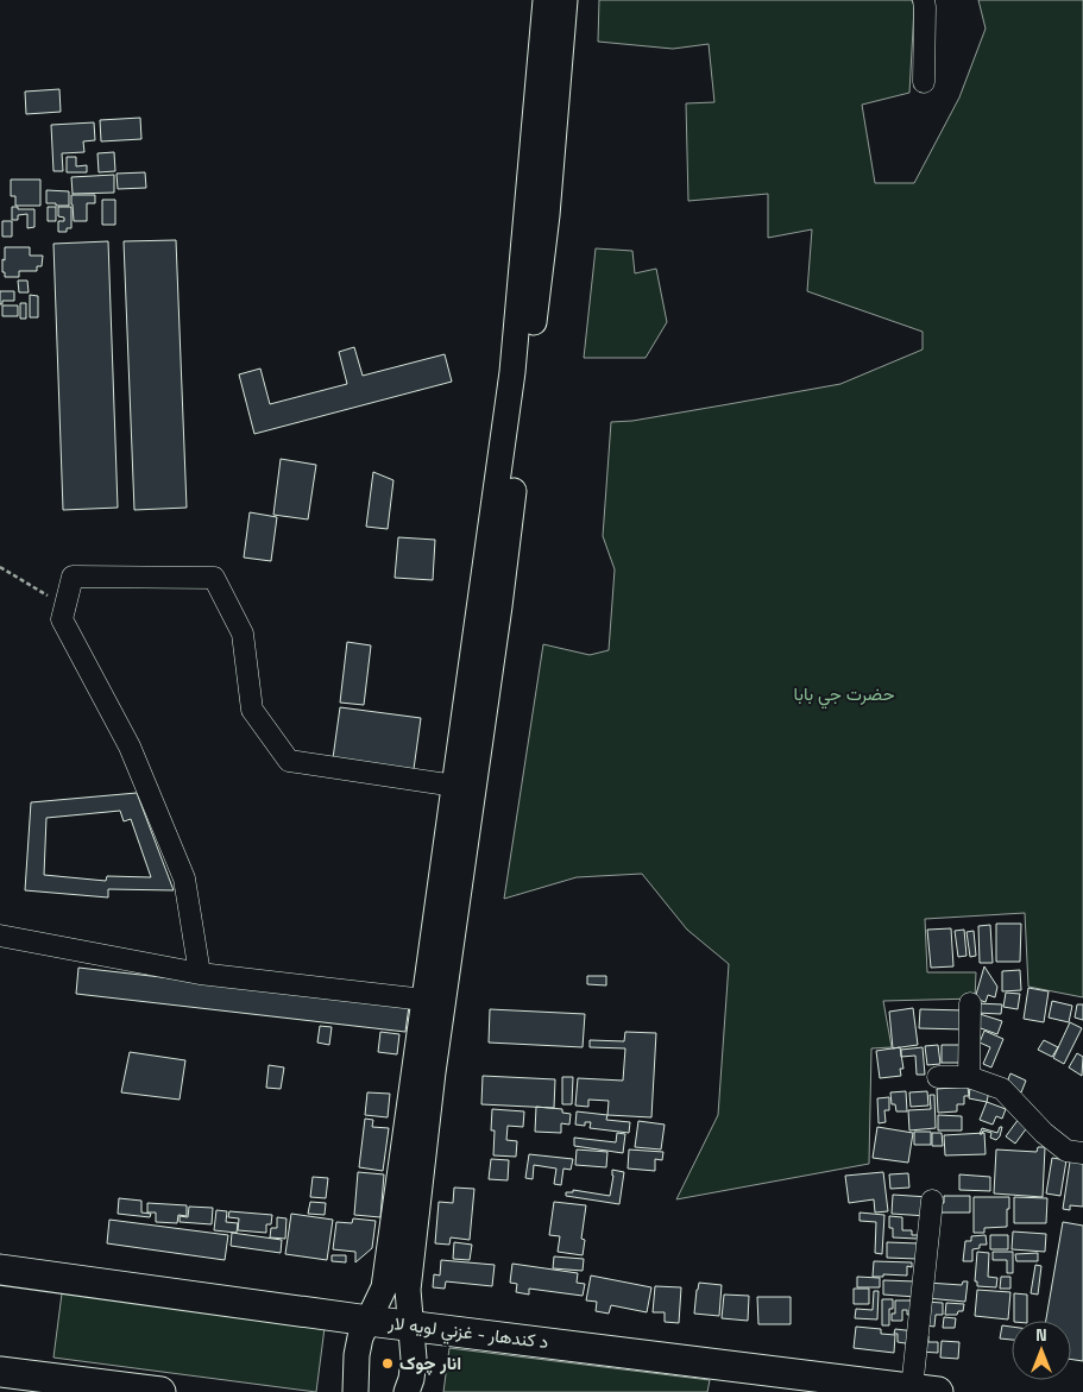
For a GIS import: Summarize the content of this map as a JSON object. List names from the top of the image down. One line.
{"streets":{"highway":["د کندهار - غزني لويه لار"]},"parks":["حضرت جي بابا"],"places":["انار چوک"],"north":"top"}
